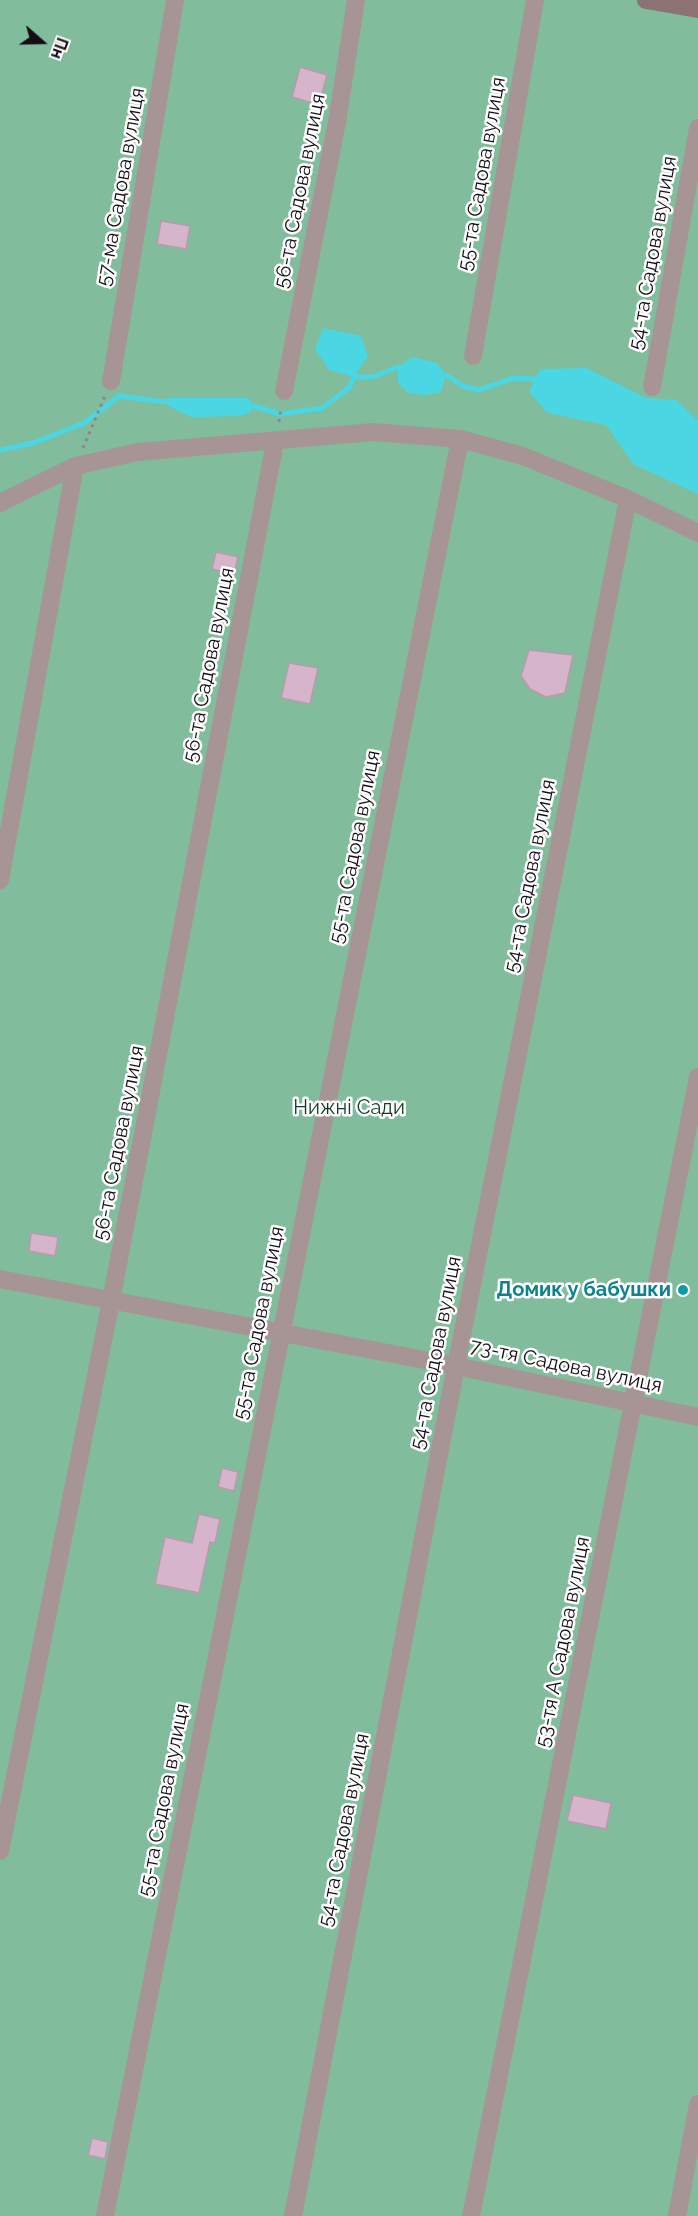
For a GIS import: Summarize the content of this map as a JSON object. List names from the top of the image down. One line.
{"streets":{"street":["55-та Садова вулиця","57-ма Садова вулиця","56-та Садова вулиця","54-та Садова вулиця","73-тя Садова вулиця","53-тя А Садова вулиця"]},"crossings":[["55-та Садова вулиця","73-тя Садова вулиця"],["56-та Садова вулиця","73-тя Садова вулиця"],["54-та Садова вулиця","73-тя Садова вулиця"],["73-тя Садова вулиця","53-тя А Садова вулиця"]],"parks":["Нижні Сади"],"places":["Домик у бабушки"],"north":"right"}
